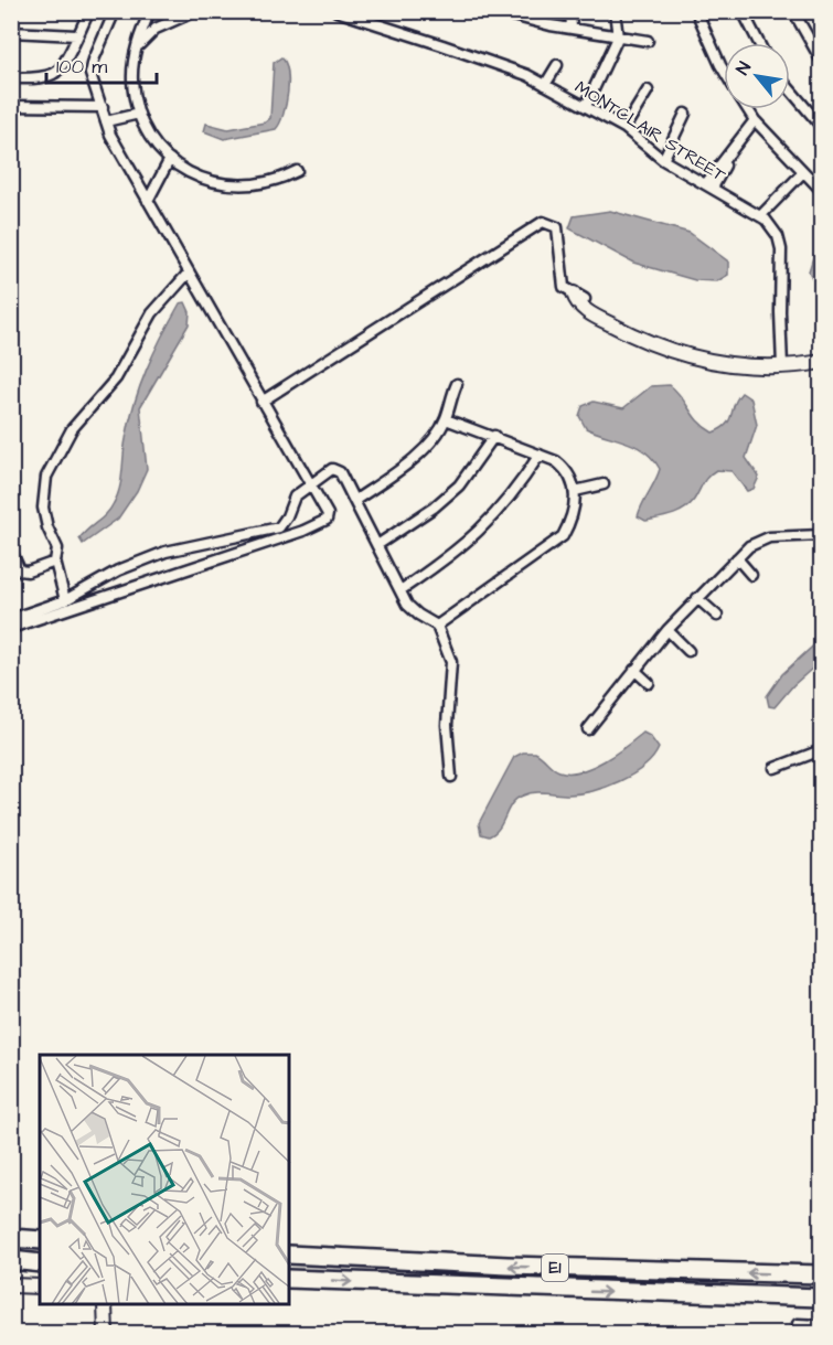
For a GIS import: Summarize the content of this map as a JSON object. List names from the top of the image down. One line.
{"streets":{"highway":["E1"],"street":["MONTCLAIR STREET"]},"scale_bar":"100 m","north":"top left"}
